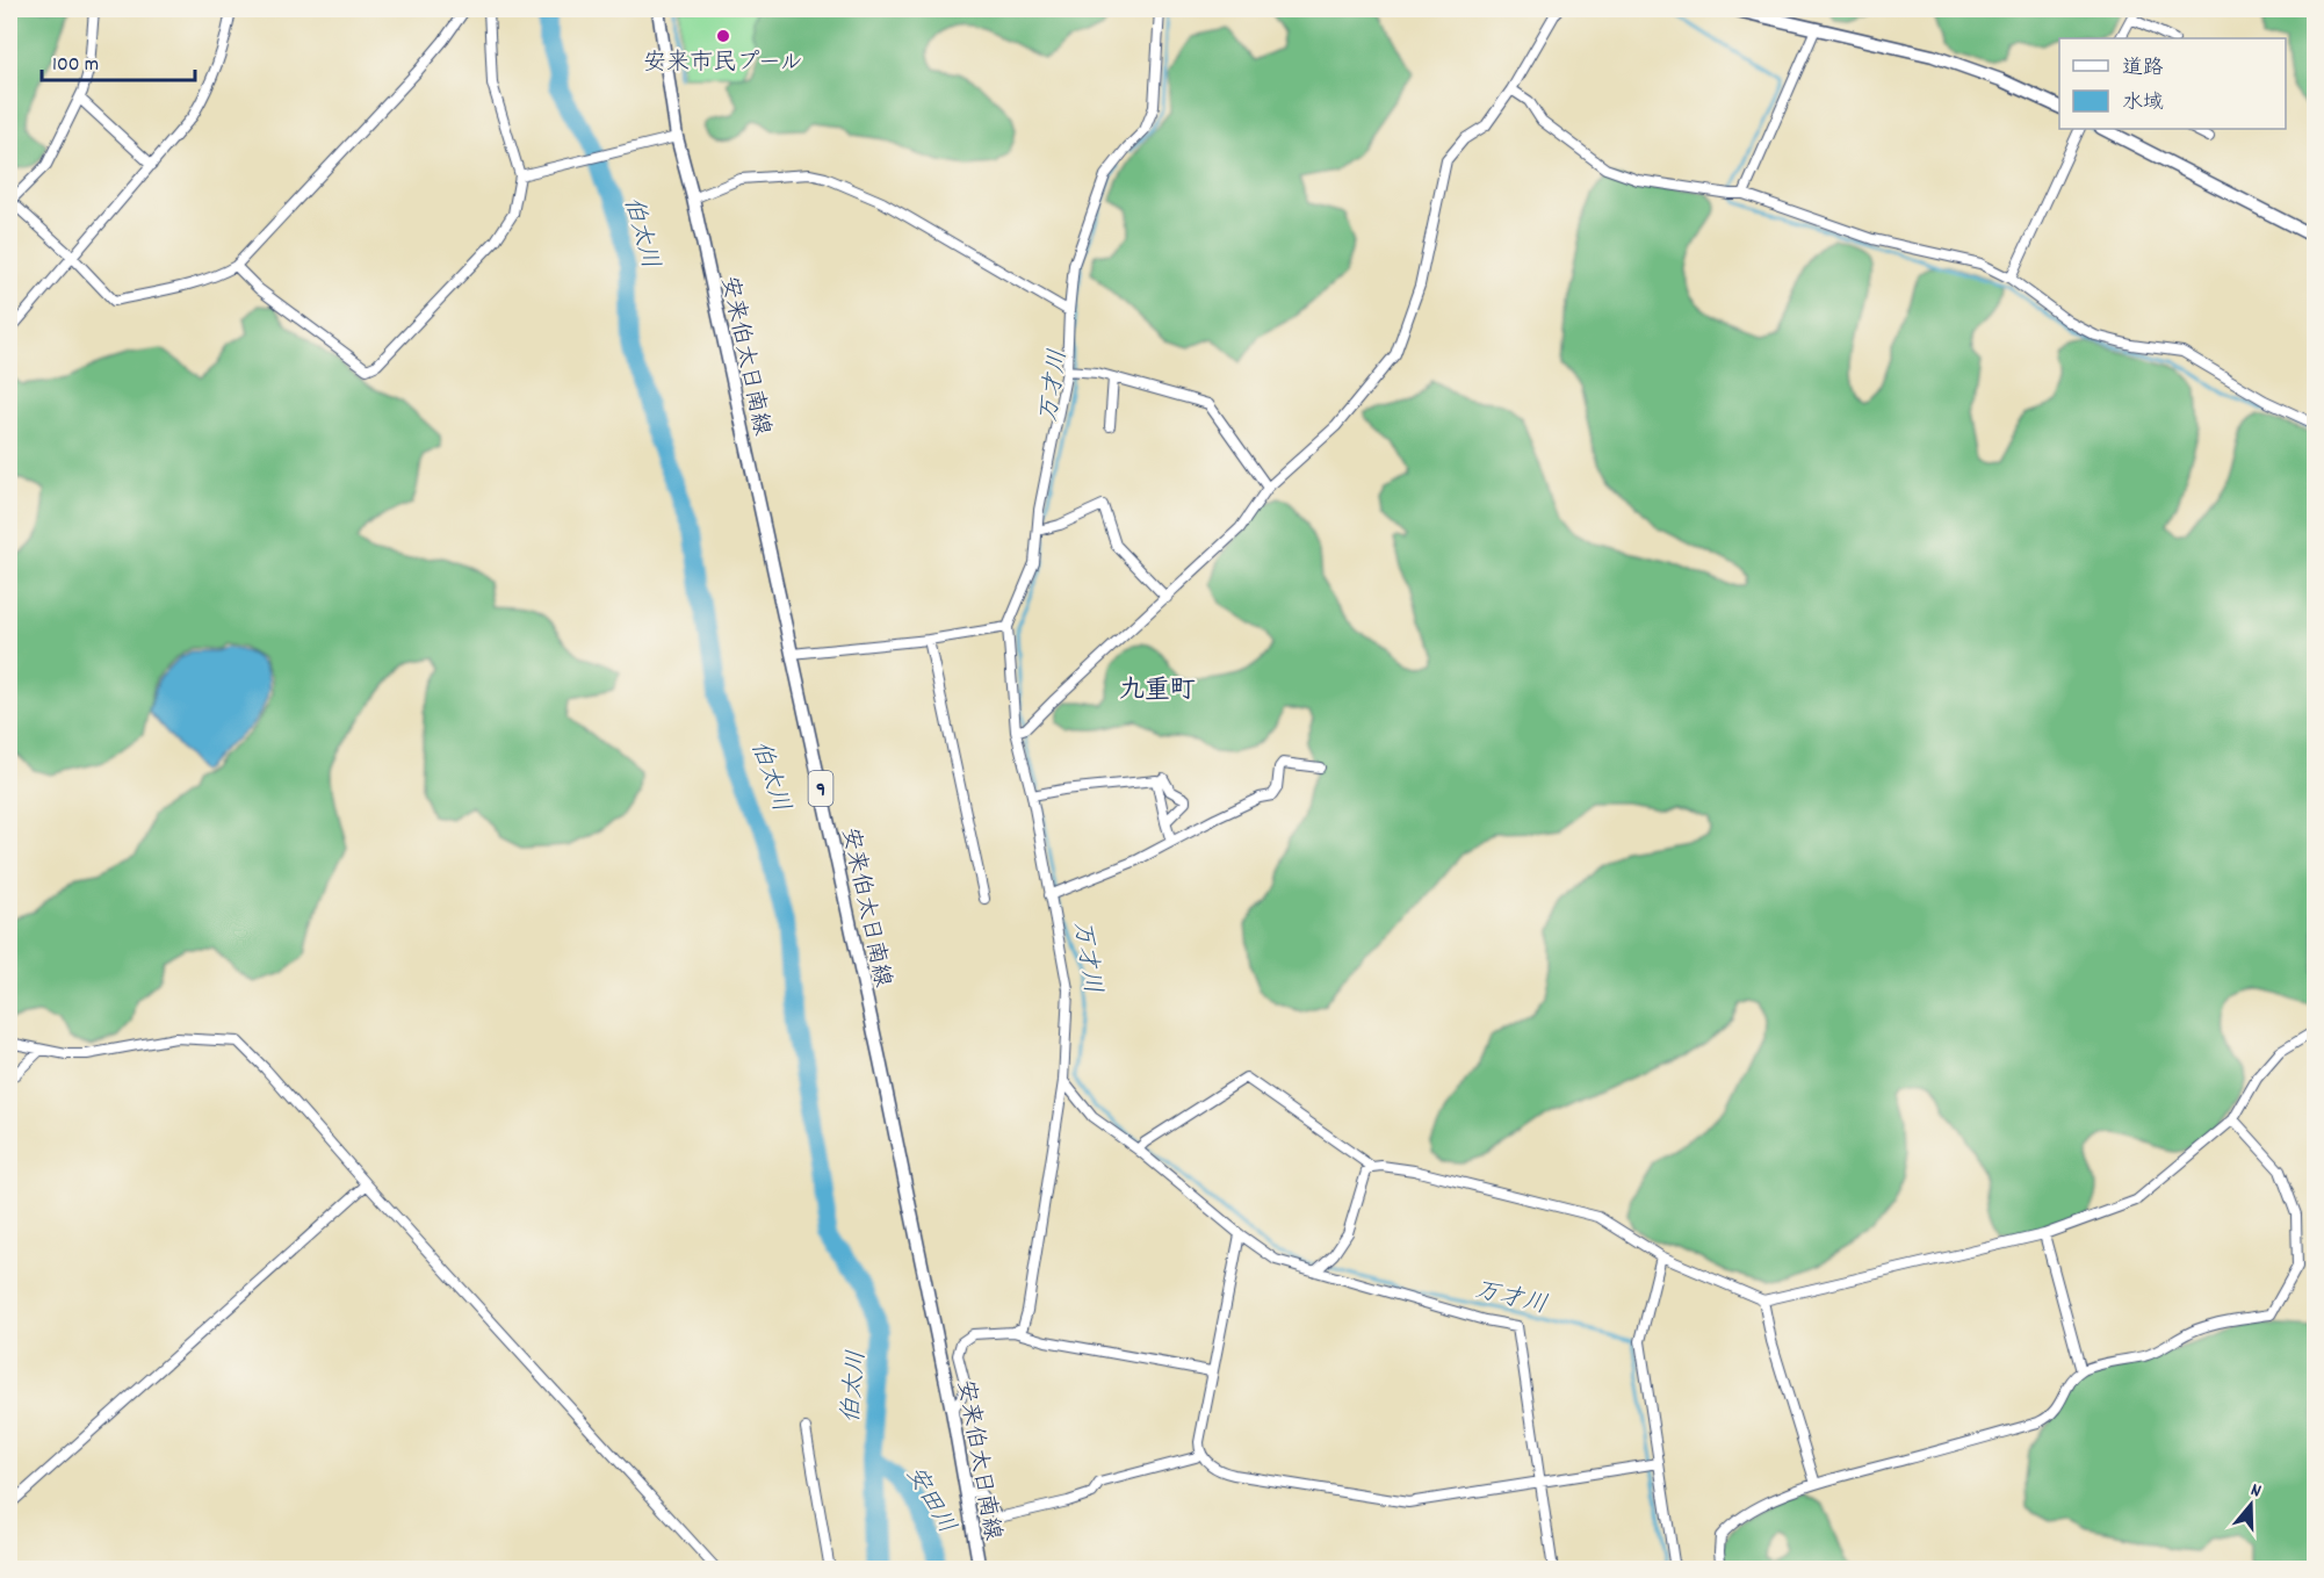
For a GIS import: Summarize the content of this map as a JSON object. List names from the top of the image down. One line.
{"streets":{"main road":["安来伯太日南線","9"]},"districts":["九重町"],"water":["伯太川","万才川","安田川"],"places":["安来市民プール"],"legend":["道路","水域"],"scale_bar":"100 m","north":"top"}
